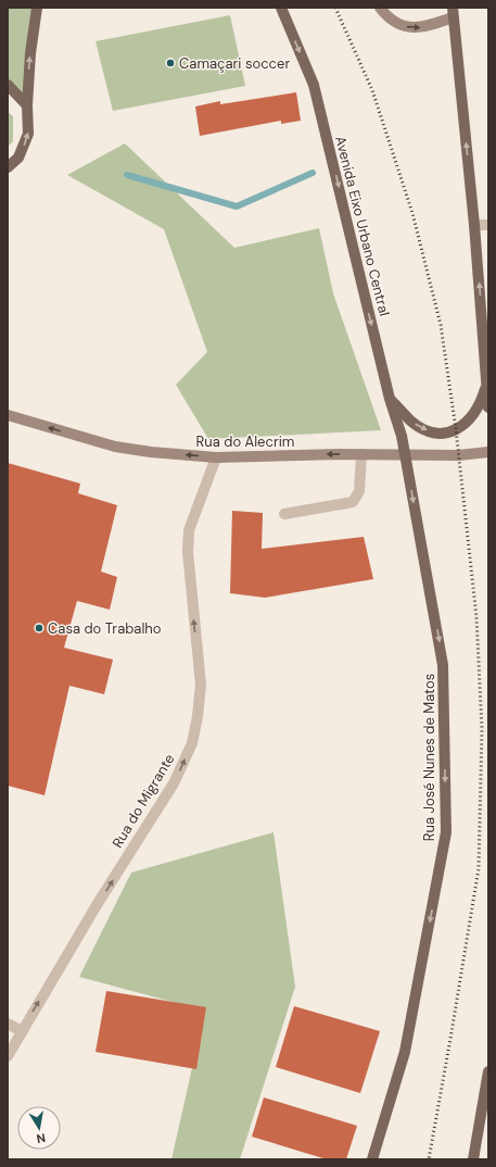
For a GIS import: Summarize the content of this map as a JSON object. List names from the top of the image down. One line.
{"streets":{"main road":["Avenida Eixo Urbano Central","Rua do Alecrim","Rua José Nunes de Matos"],"street":["Rua do Migrante"]},"crossings":[["Avenida Eixo Urbano Central","Rua do Alecrim"],["Avenida Eixo Urbano Central","Rua José Nunes de Matos"],["Rua do Alecrim","Rua José Nunes de Matos"],["Rua do Alecrim","Rua do Migrante"]],"one_way":["Avenida Eixo Urbano Central","Rua do Alecrim","Rua José Nunes de Matos","Rua do Migrante"],"places":["Camaçari soccer","Casa do Trabalho"],"north":"bottom"}
